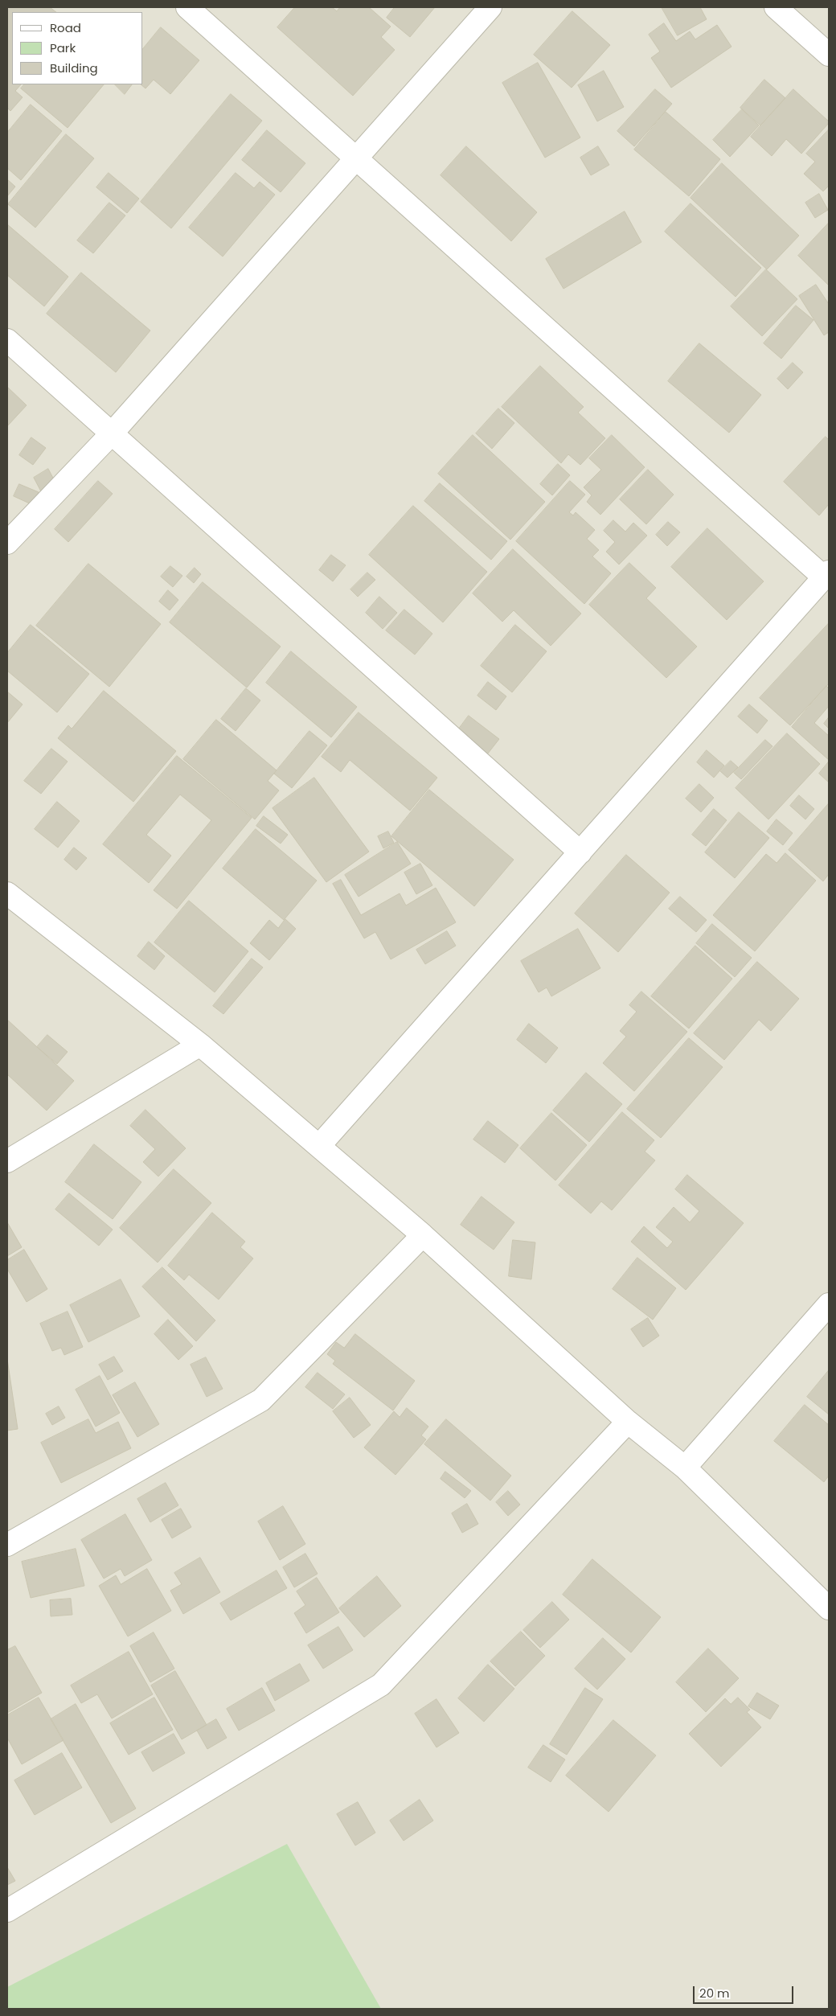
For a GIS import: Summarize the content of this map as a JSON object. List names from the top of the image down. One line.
{"legend":["Road","Park","Building"],"scale_bar":"20 m"}
